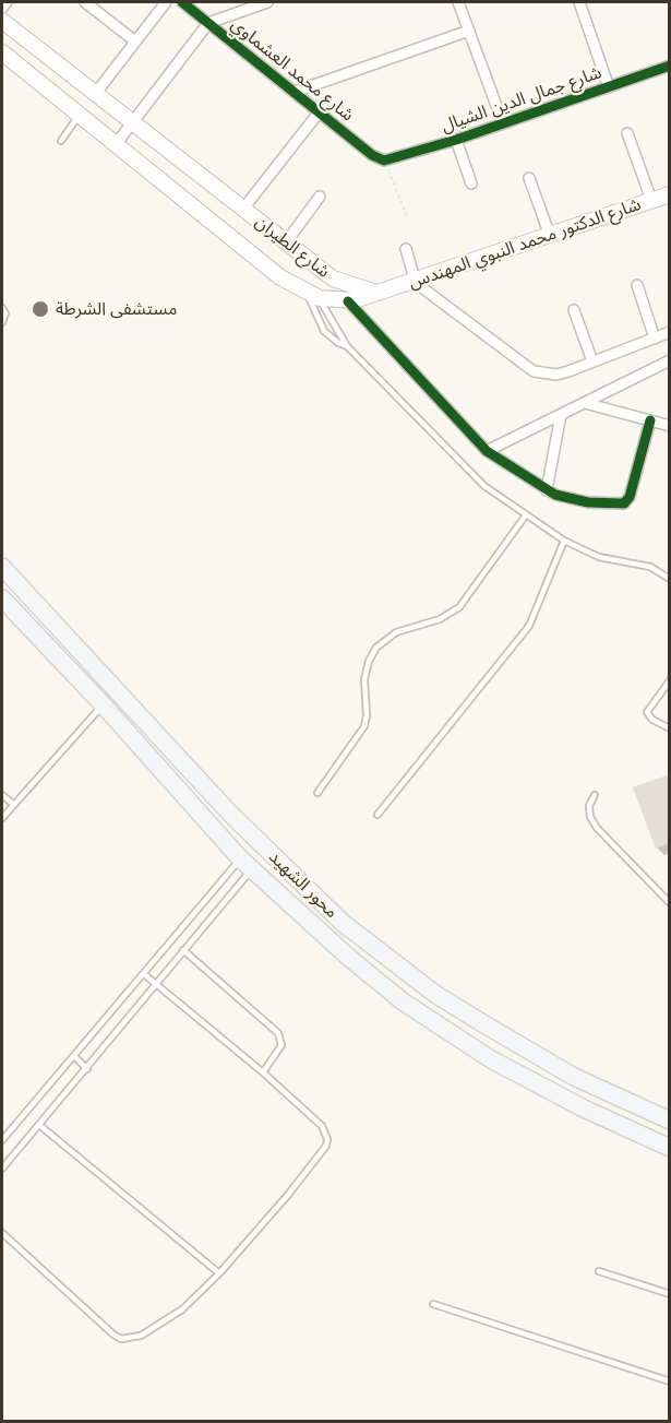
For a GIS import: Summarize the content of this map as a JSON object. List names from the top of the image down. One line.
{"streets":{"main road":["شارع الدكتور محمد النبوي المهندس","شارع الطيران","محور الشهيد"],"street":["شارع محمد العشماوي","شارع جمال الدين الشيال"]},"crossings":[["شارع محمد العشماوي","شارع جمال الدين الشيال"],["شارع الدكتور محمد النبوي المهندس","شارع الطيران"]],"places":["مستشفى الشرطة"]}
